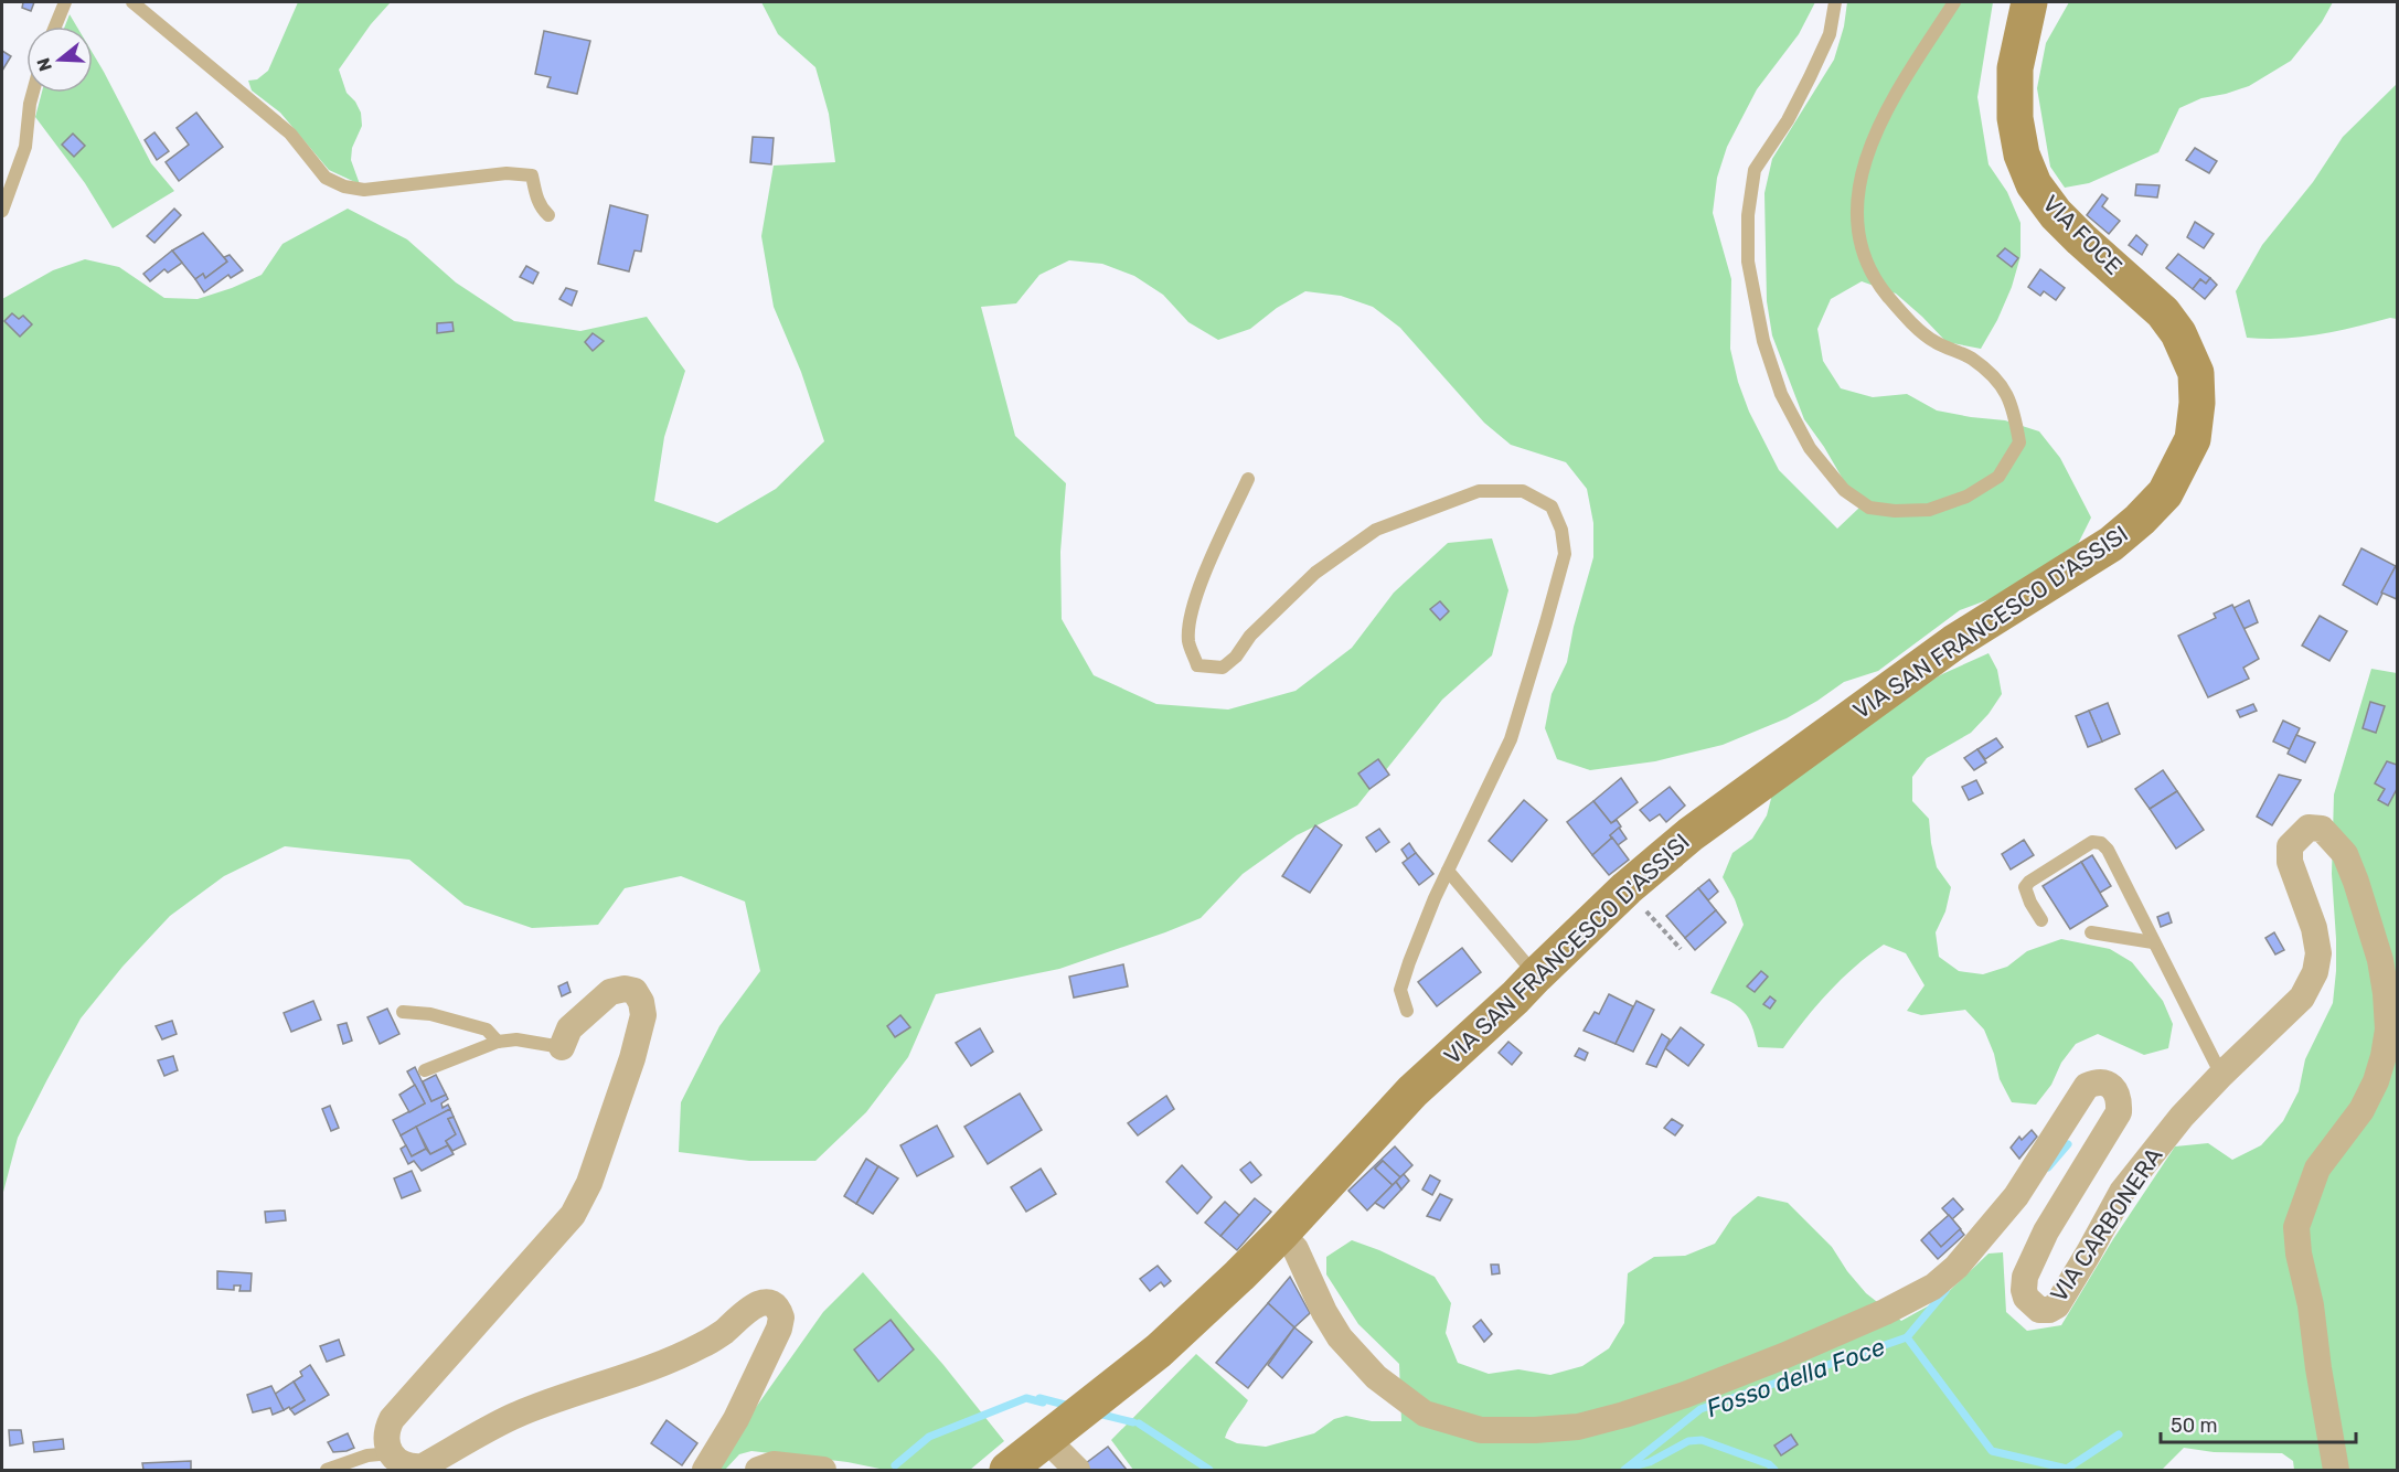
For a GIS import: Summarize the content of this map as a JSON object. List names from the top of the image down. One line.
{"streets":{"main road":["VIA FOCE","VIA SAN FRANCESCO D'ASSISI"],"street":["VIA CARBONERA"]},"crossings":[["VIA FOCE","VIA SAN FRANCESCO D'ASSISI"],["VIA SAN FRANCESCO D'ASSISI","VIA CARBONERA"]],"water":["Fosso della Foce"],"scale_bar":"50 m","north":"left"}
